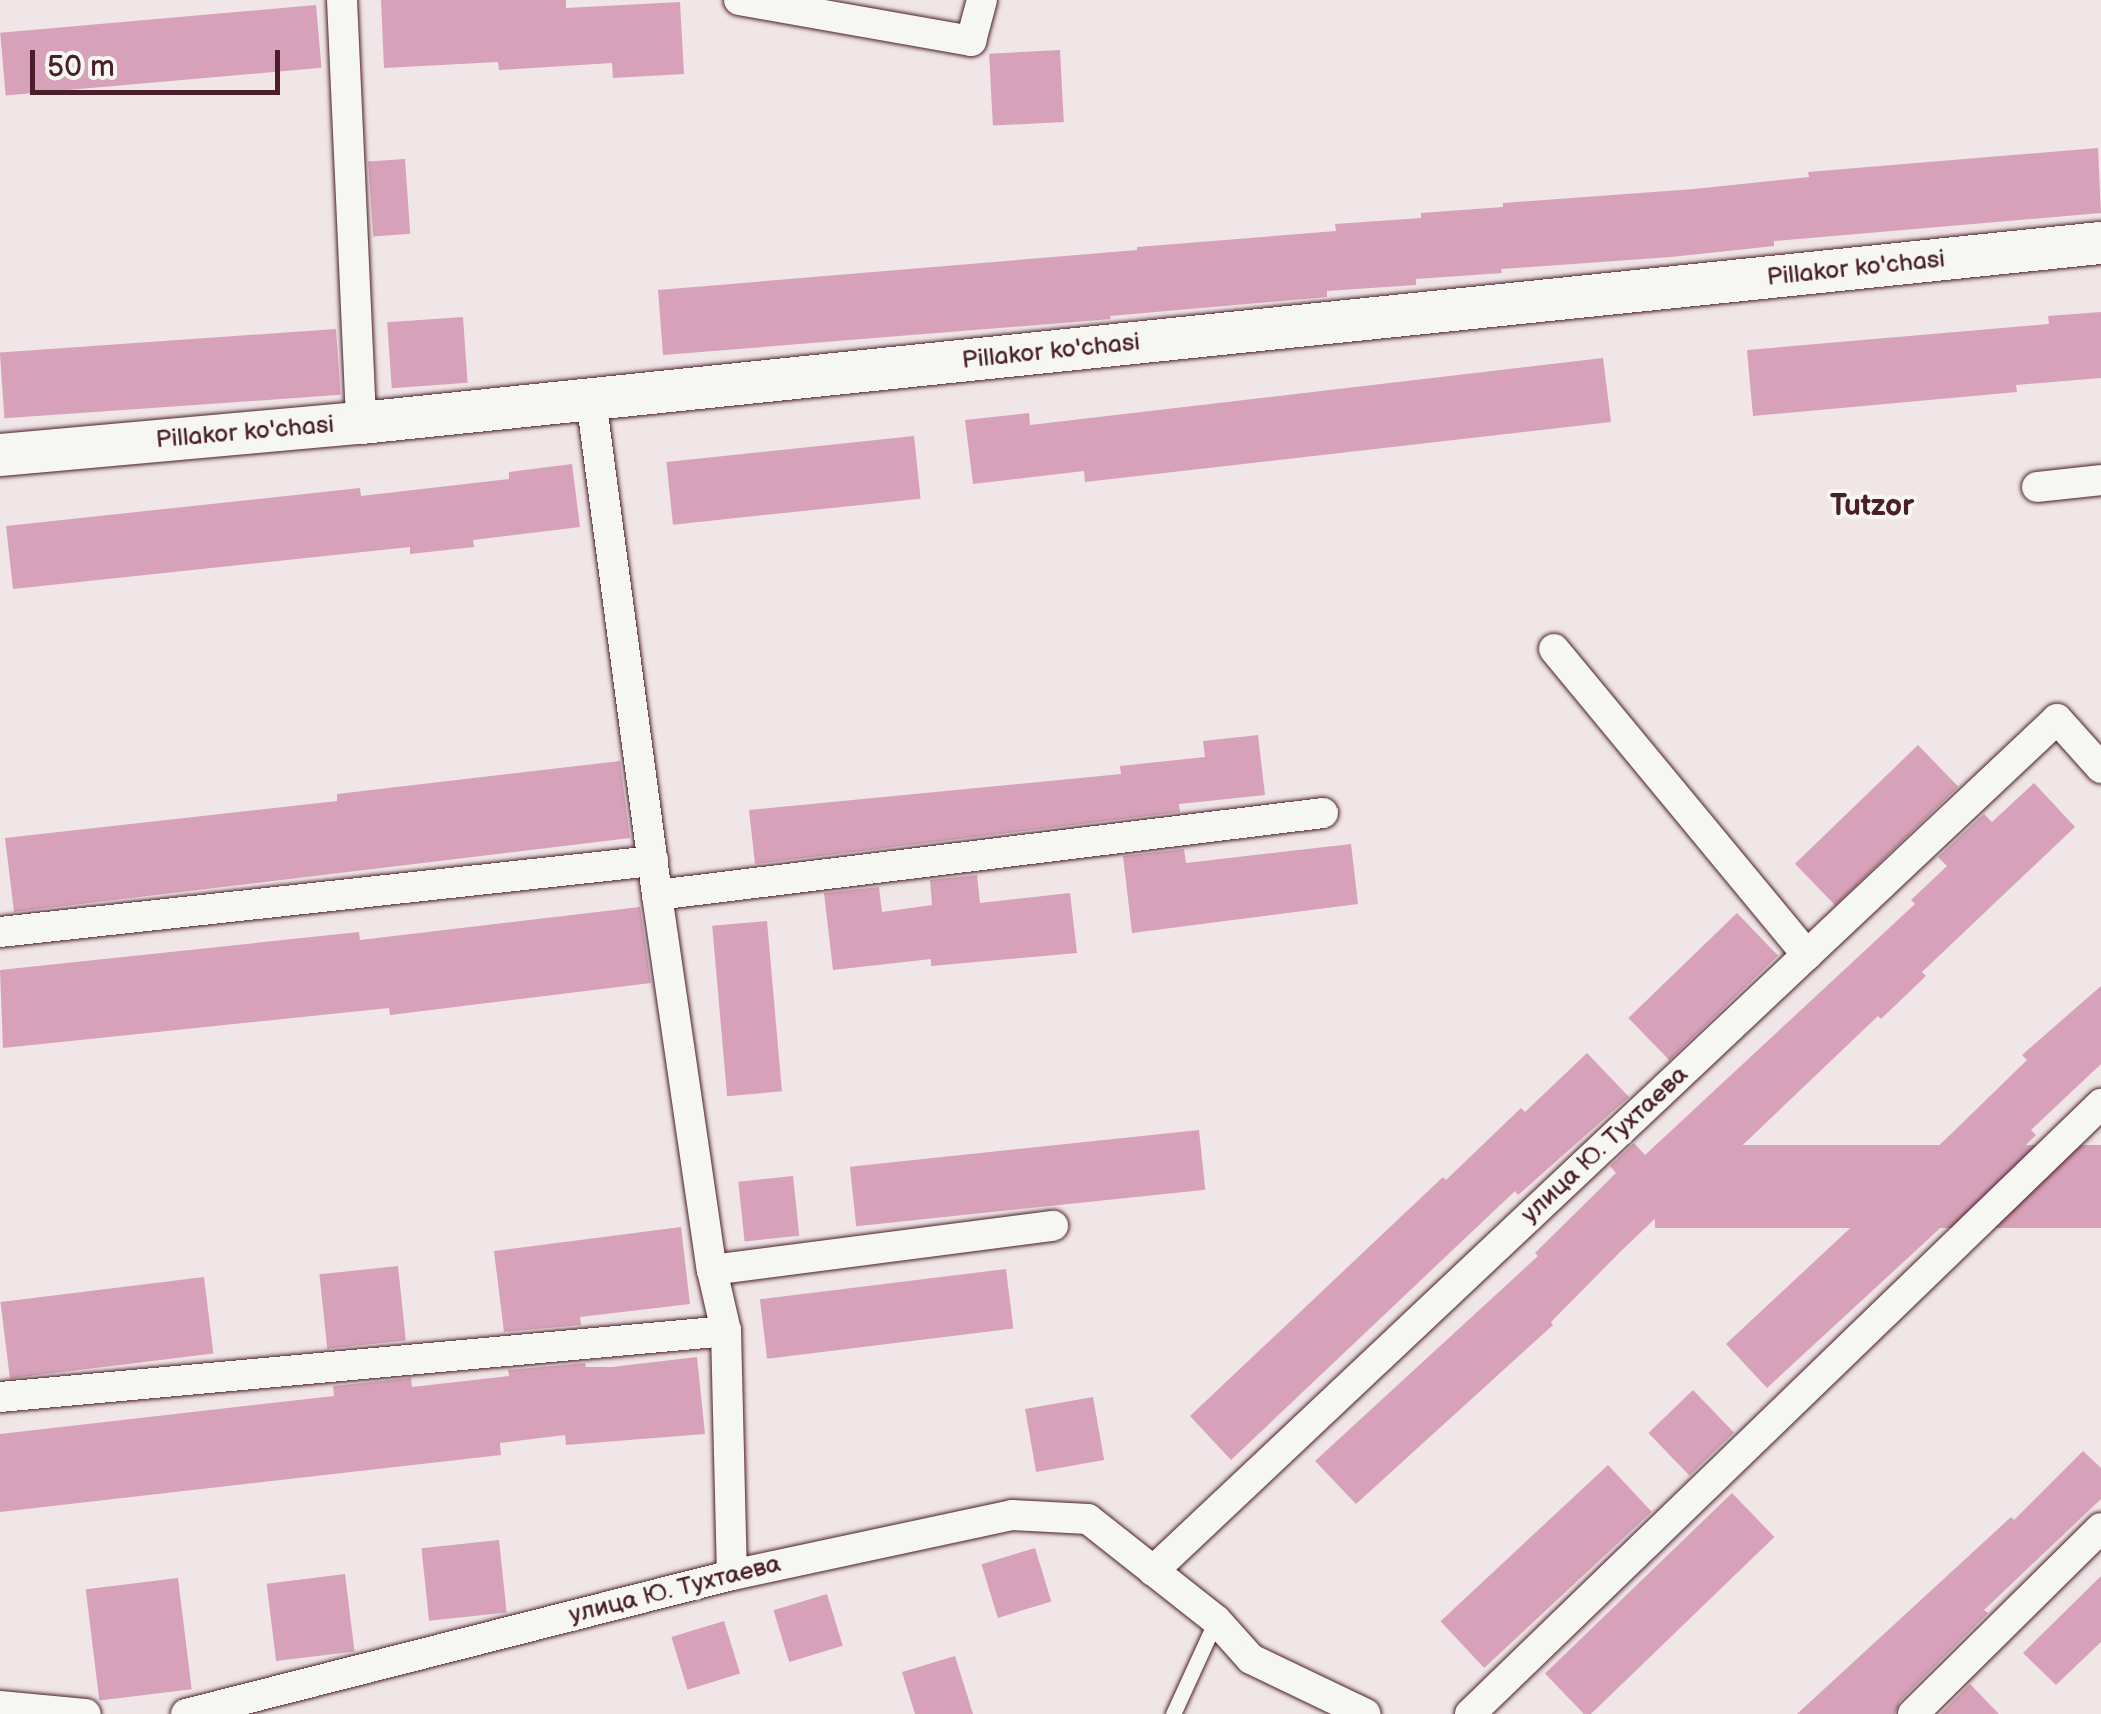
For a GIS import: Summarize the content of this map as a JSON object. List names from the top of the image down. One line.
{"streets":{"street":["Pillakor ko'chasi","улица Ю. Тухтаева"]},"districts":["Tutzor"],"scale_bar":"50 m"}
